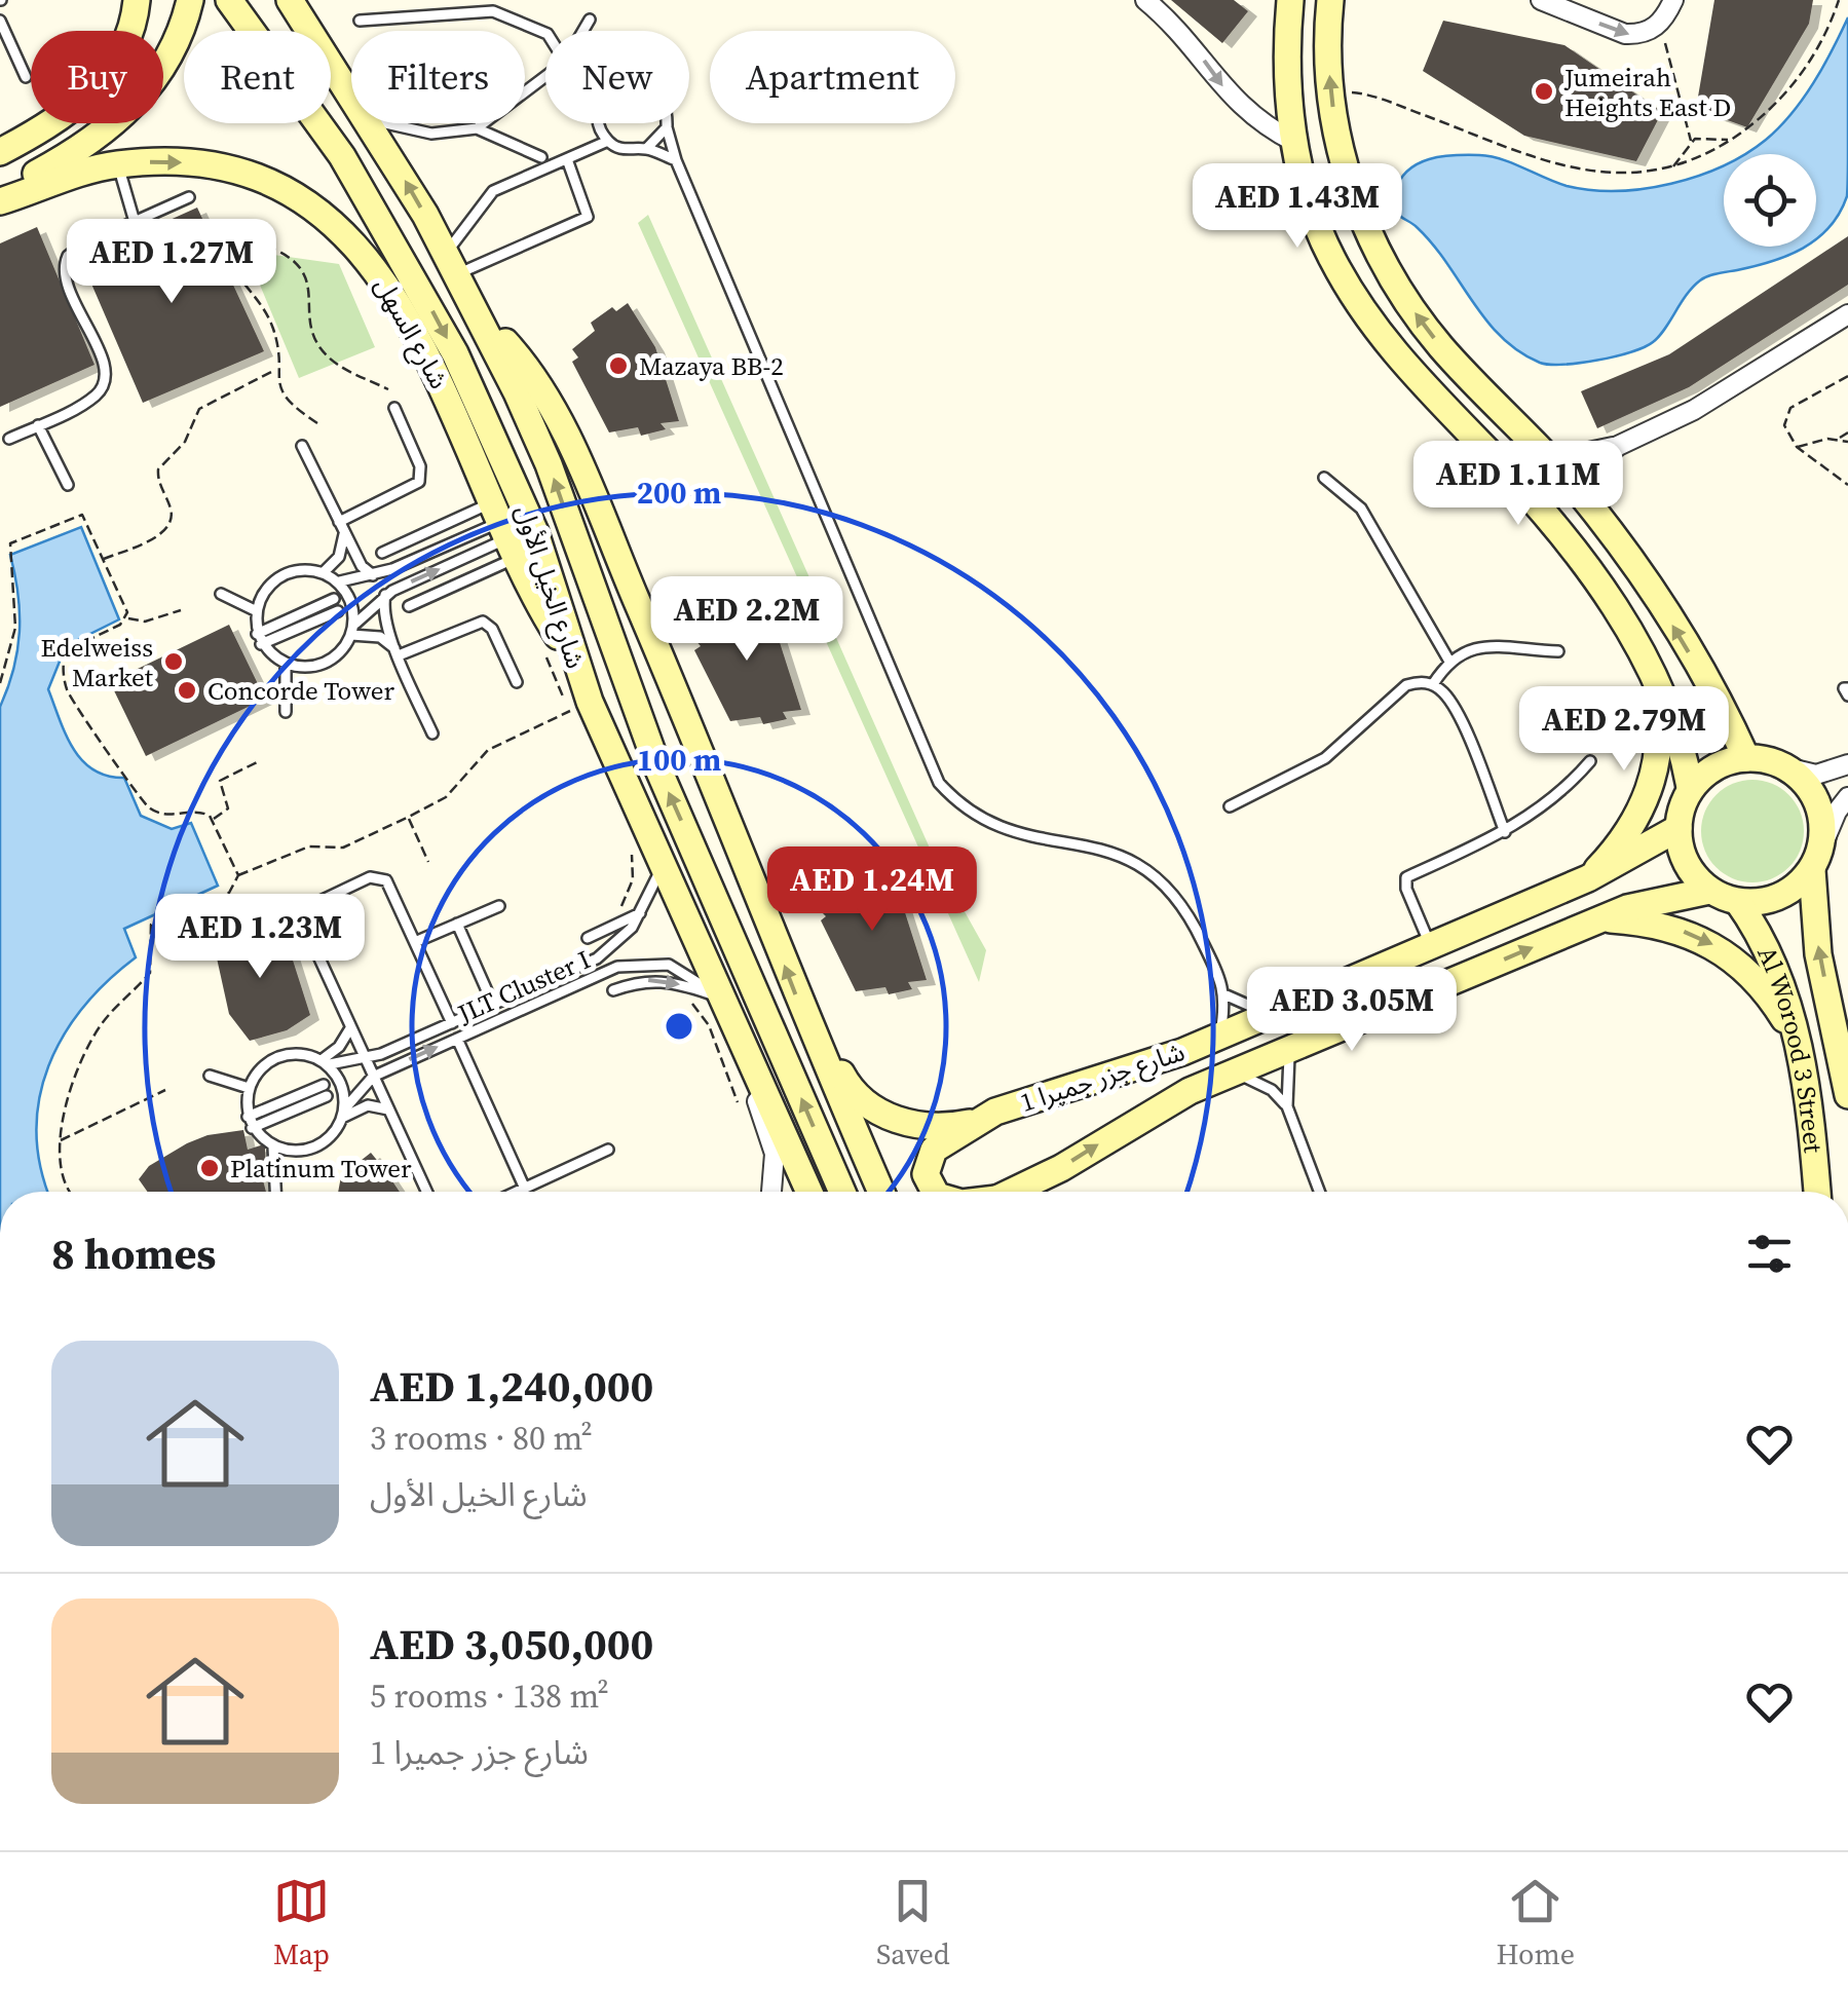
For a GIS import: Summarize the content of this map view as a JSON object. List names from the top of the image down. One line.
{"streets":{"street":["شارع السهل","شارع الخيل الأول","Al Worood 3 Street","شارع جزر جميرا 1"],"lane":["JLT Cluster I"]},"crossings":[["شارع السهل","شارع الخيل الأول"],["شارع الخيل الأول","JLT Cluster I"],["Al Worood 3 Street","شارع جزر جميرا 1"]],"places":["Jumeirah Heights East D","Mazaya BB-2","Edelweiss Market","Concorde Tower","Platinum Tower"],"page":{"chip":["Buy","Rent","Filters","New","Apartment"],"price":["AED 1.43M","AED 1.27M","AED 1.11M","AED 2.2M","AED 2.79M","AED 1.24M","AED 1.23M","AED 3.05M"],"heading":"8 homes","list":[{"name":"AED 1,240,000","note":"3 rooms · 80 m² · شارع الخيل الأول"},{"name":"AED 3,050,000","note":"5 rooms · 138 m² · شارع جزر جميرا 1"}],"tabs":["Map","Saved","Home"]},"rings":["200 m","100 m"]}
